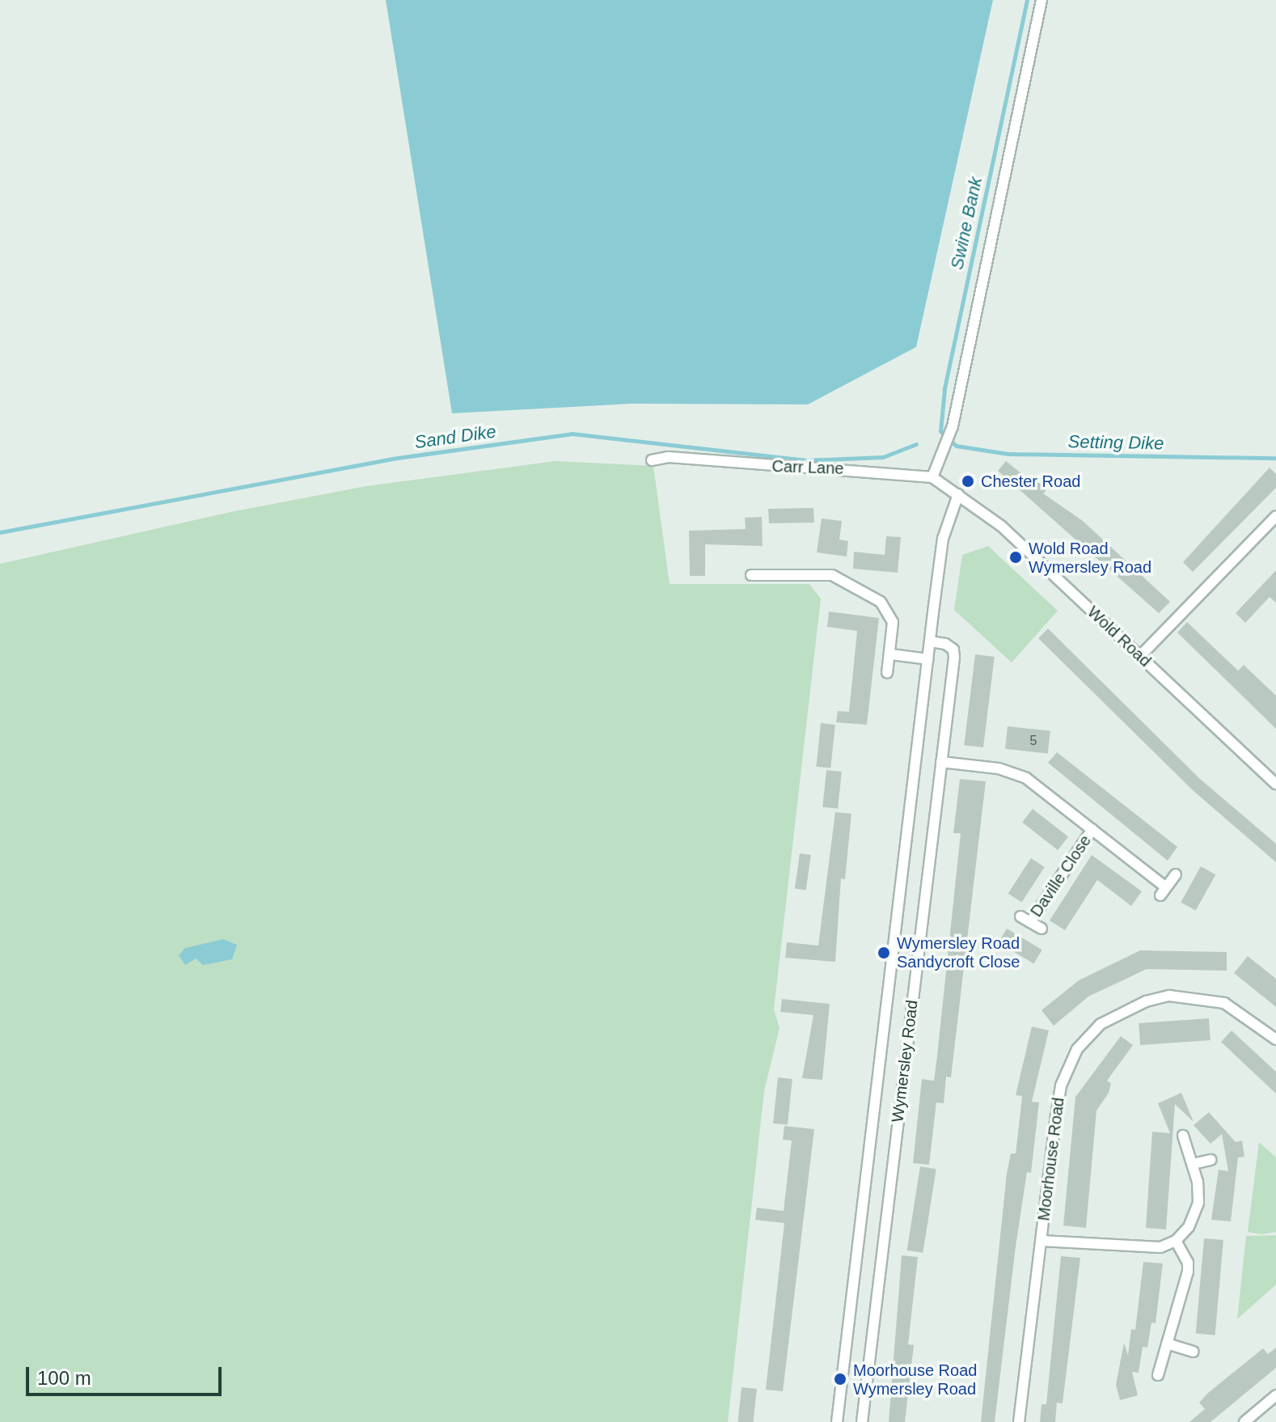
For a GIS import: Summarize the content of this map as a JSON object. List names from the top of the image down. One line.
{"streets":{"street":["Carr Lane","Wold Road","Daville Close","Wymersley Road","Moorhouse Road"]},"crossings":[["Carr Lane","Wold Road"],["Carr Lane","Wymersley Road"],["Wold Road","Wymersley Road"],["Daville Close","Wymersley Road"]],"water":["Swine Bank","Sand Dike","Setting Dike"],"places":["Chester Road","Wold Road Wymersley Road","Wymersley Road Sandycroft Close","Moorhouse Road Wymersley Road"],"house_numbers":["5"],"scale_bar":"100 m"}
